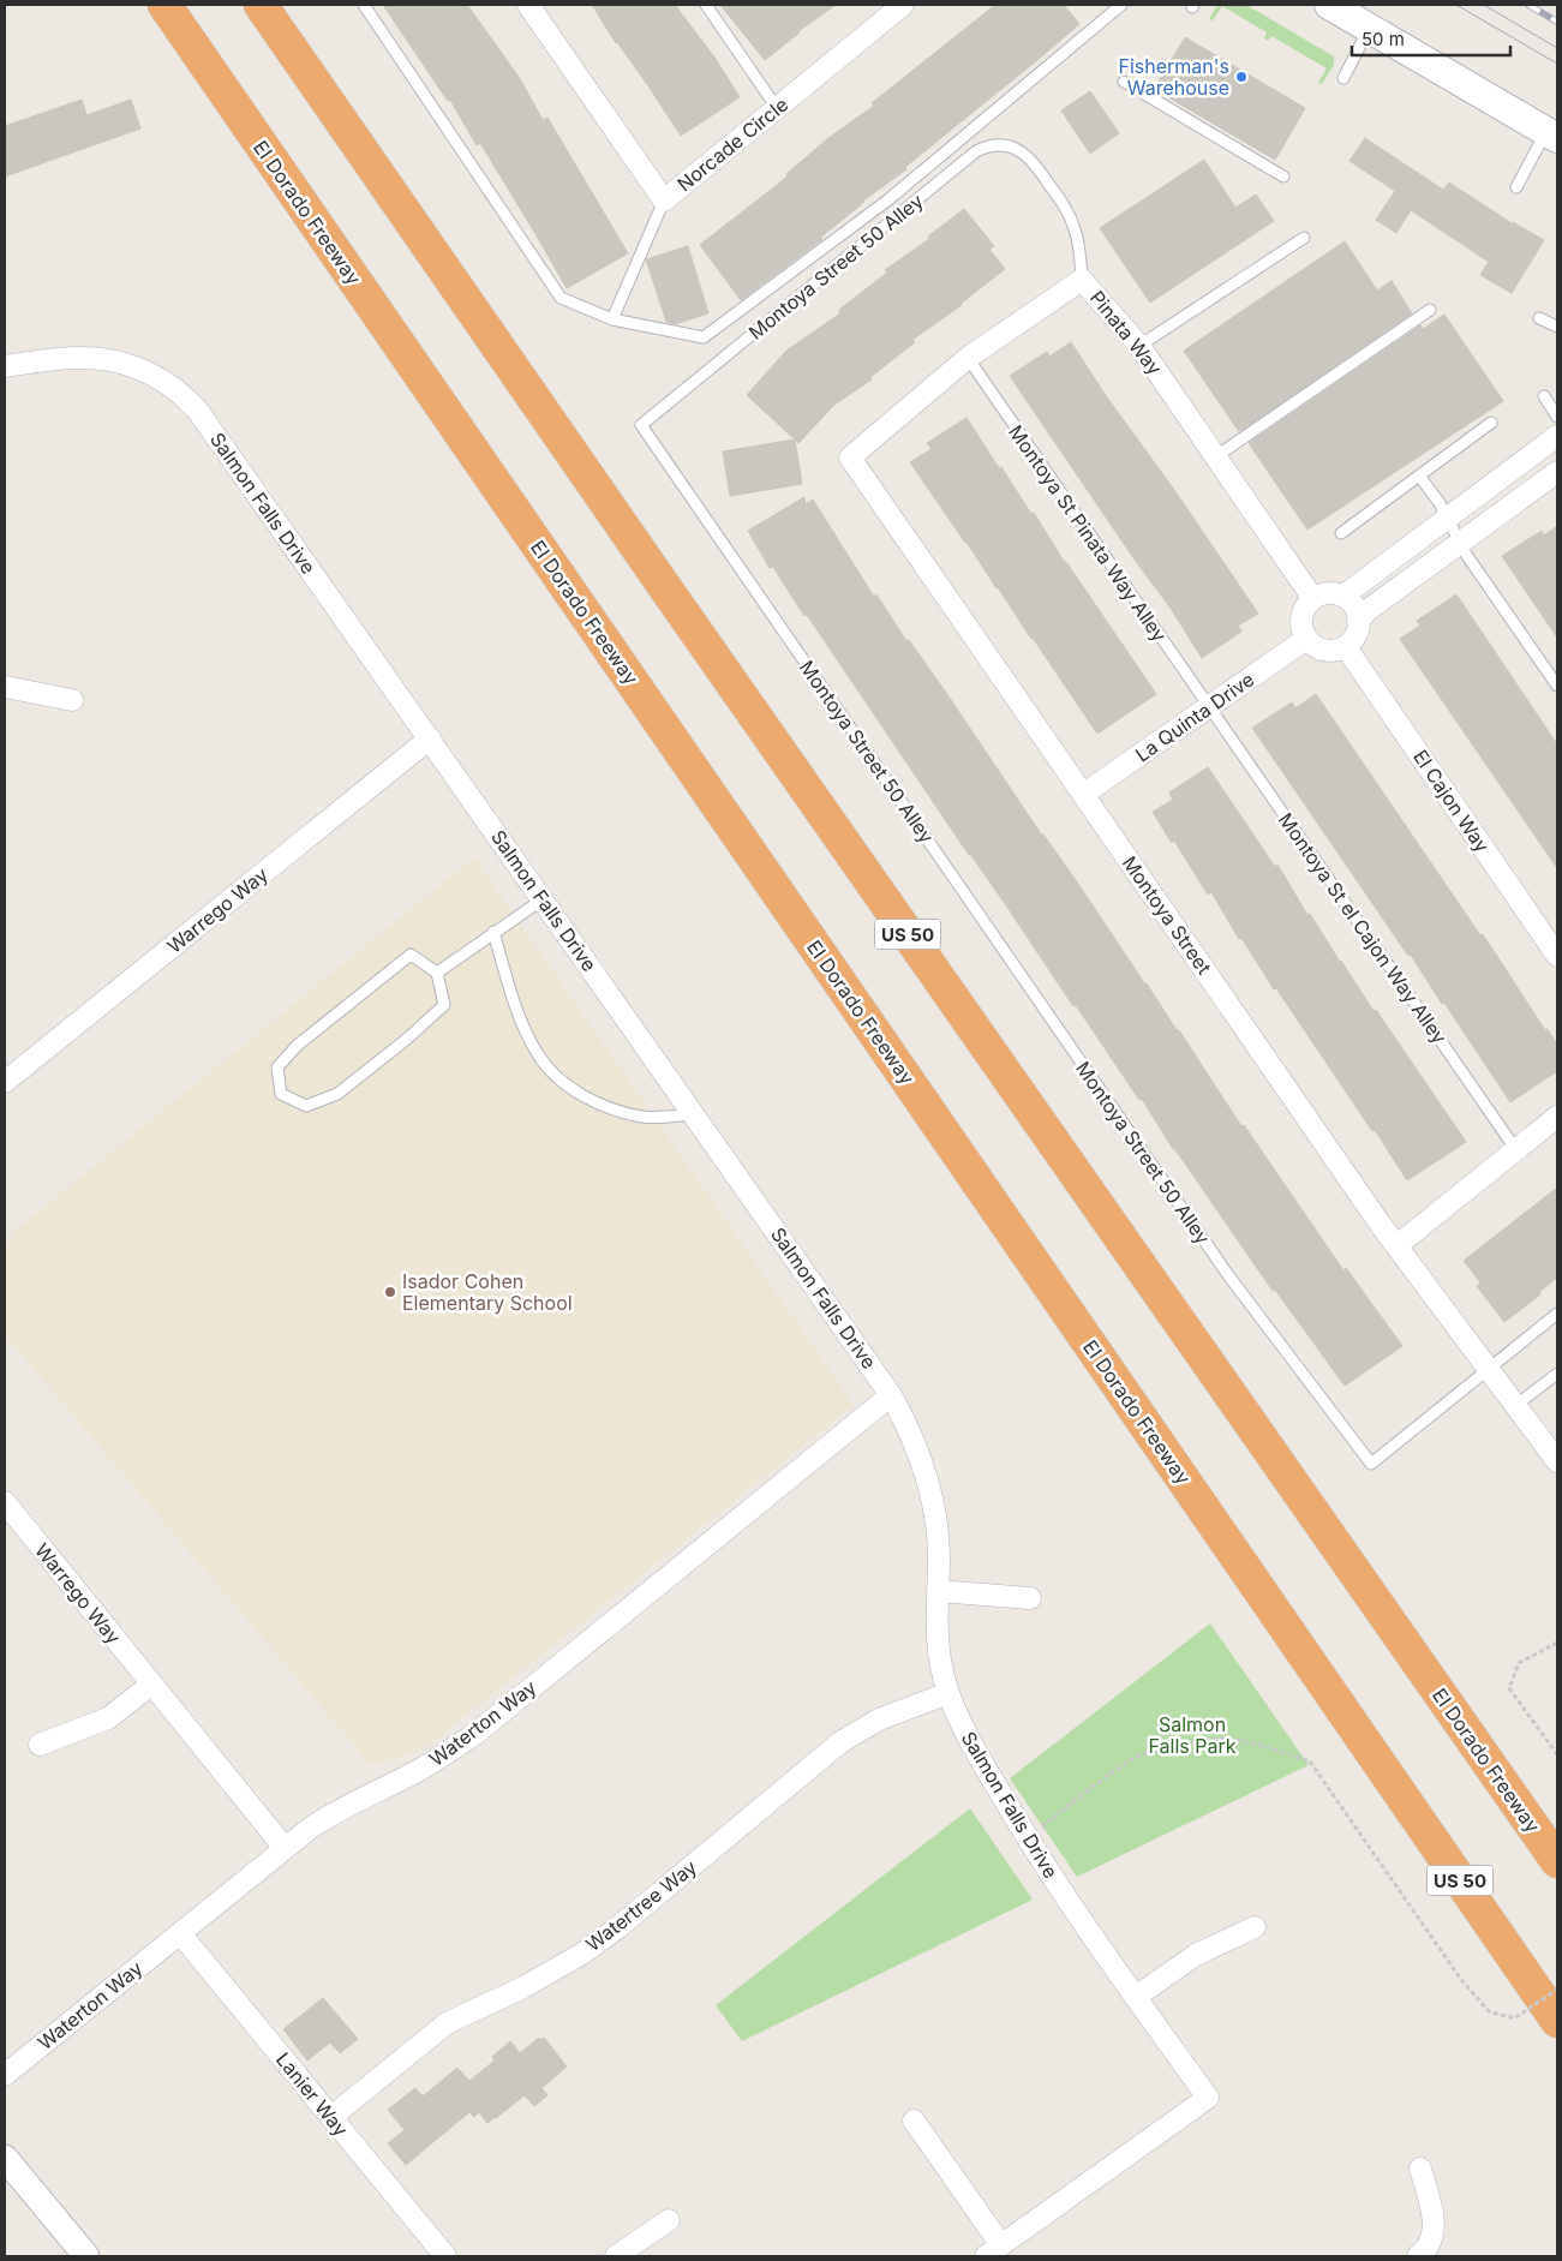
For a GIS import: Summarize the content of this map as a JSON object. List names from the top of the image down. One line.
{"streets":{"highway":["El Dorado Freeway","US 50"],"street":["Norcade Circle","Pinata Way","Salmon Falls Drive","La Quinta Drive","El Cajon Way","Warrego Way","Montoya Street","Waterton Way","Watertree Way","Lanier Way"],"lane":["Montoya Street 50 Alley","Montoya St Pinata Way Alley","Montoya St el Cajon Way Alley"]},"crossings":[["Montoya Street 50 Alley","Pinata Way"],["Montoya Street 50 Alley","Montoya Street"],["Pinata Way","Montoya St Pinata Way Alley"],["Pinata Way","La Quinta Drive"],["Pinata Way","El Cajon Way"],["Pinata Way","Montoya Street"],["Salmon Falls Drive","Warrego Way"],["Salmon Falls Drive","Waterton Way"],["Salmon Falls Drive","Watertree Way"],["Montoya St Pinata Way Alley","La Quinta Drive"],["Montoya St Pinata Way Alley","Montoya St el Cajon Way Alley"],["La Quinta Drive","El Cajon Way"],["La Quinta Drive","Montoya Street"],["La Quinta Drive","Montoya St el Cajon Way Alley"],["Warrego Way","Waterton Way"],["Waterton Way","Lanier Way"],["Watertree Way","Lanier Way"]],"parks":["Salmon Falls Park"],"places":["Fisherman's Warehouse","Isador Cohen Elementary School"],"scale_bar":"50 m"}
